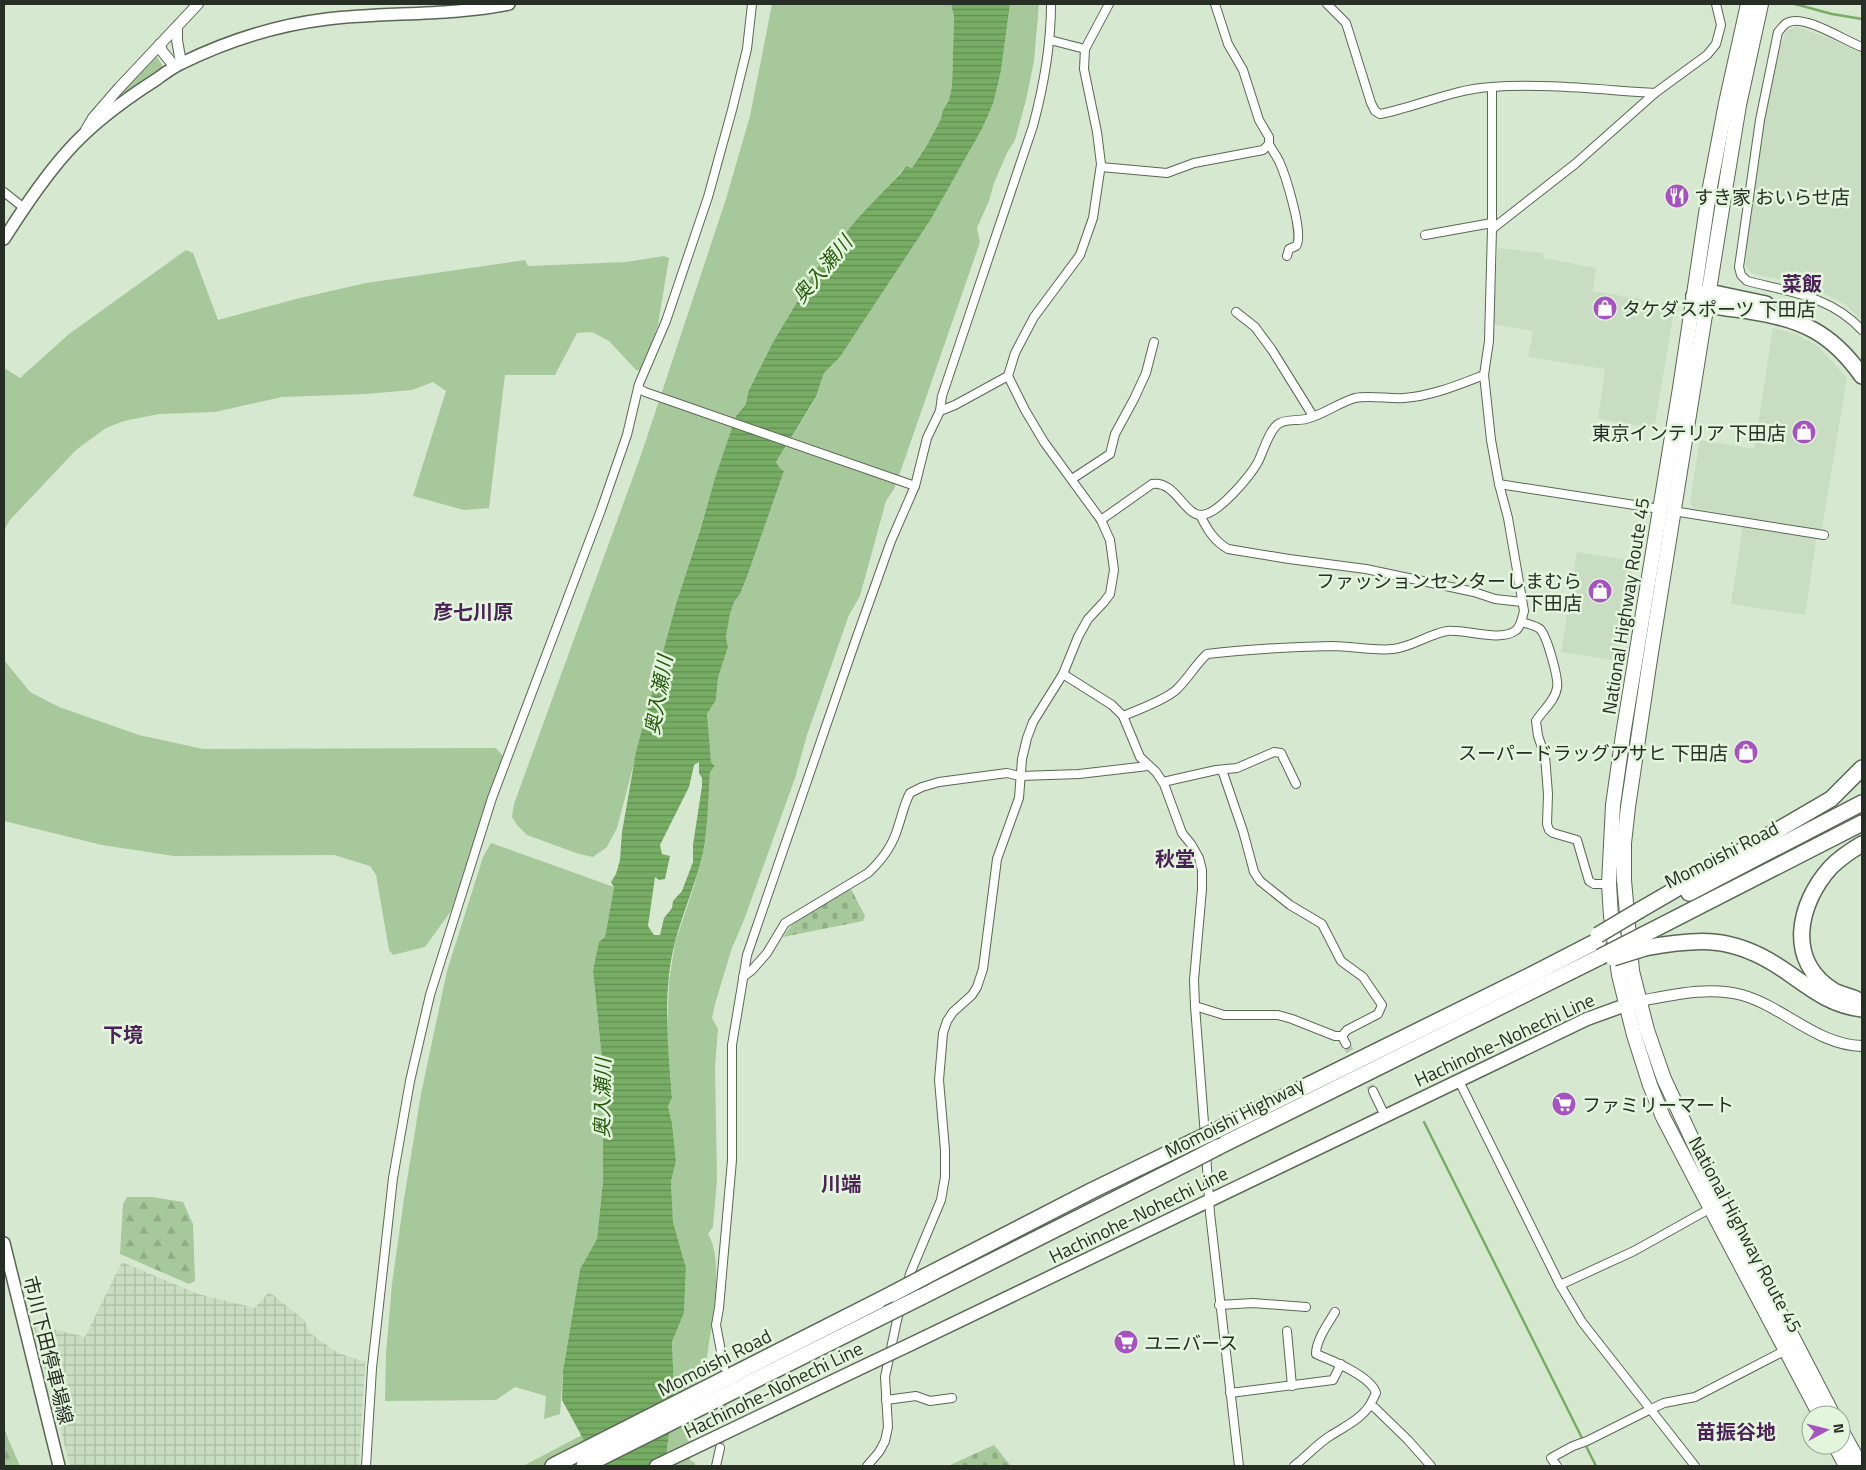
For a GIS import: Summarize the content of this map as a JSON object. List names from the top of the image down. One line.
{"streets":{"highway":["National Highway Route 45","Momoishi Road","Momoishi Highway"],"main road":["Hachinohe-Nohechi Line","市川下田停車場線"]},"crossings":[["National Highway Route 45","Hachinohe-Nohechi Line"],["Momoishi Road","Momoishi Highway"]],"districts":["菜飯","彦七川原","秋堂","下境","川端","苗振谷地"],"water":["奥入瀬川"],"places":{"restaurant":["すき家 おいらせ店"],"shop":["タケダスポーツ 下田店","東京インテリア 下田店","ファッションセンターしまむら 下田店","スーパードラッグアサヒ 下田店"],"supermarket":["ファミリーマート","ユニバース"]},"north":"right"}
